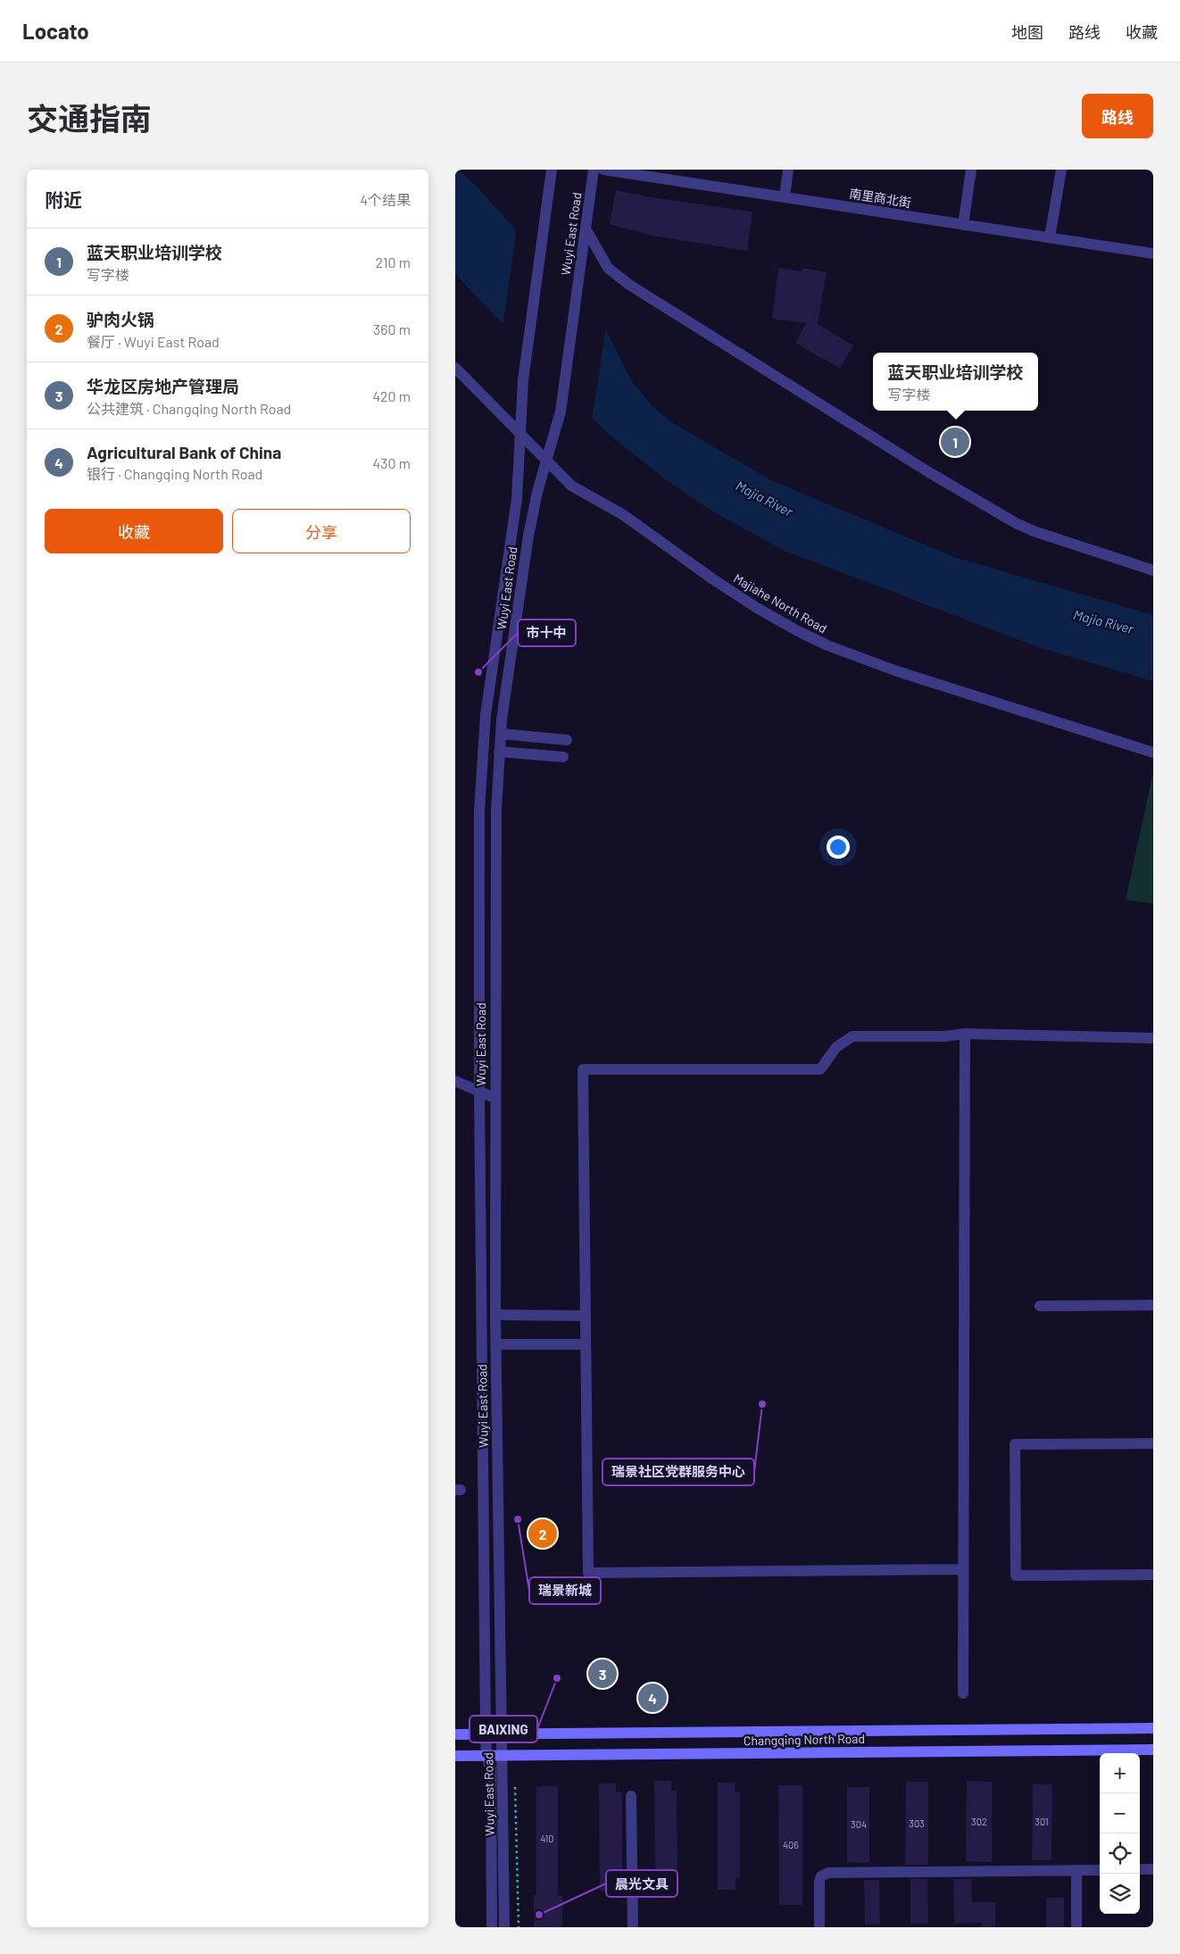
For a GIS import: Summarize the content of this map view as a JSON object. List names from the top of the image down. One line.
{"streets":{"main road":["Changqing North Road"],"street":["南里商北街","Wuyi East Road","Majiahe North Road"]},"crossings":[["Wuyi East Road","Majiahe North Road"],["Wuyi East Road","Changqing North Road"]],"water":["Majia River"],"places":["市十中","瑞景社区党群服务中心","瑞景新城","BAIXING","晨光文具"],"house_numbers":["302","301","303","304","410","406"],"page":{"header":"Locato","nav":["地图","路线","收藏"],"title":"交通指南","buttons":["路线",["收藏","分享"]],"heading":["附近","4个结果"],"list":[{"mark":"1","name":"蓝天职业培训学校","note":"写字楼","value":"210 m"},{"mark":"2","name":"驴肉火锅","note":"餐厅 · Wuyi East Road","value":"360 m"},{"mark":"3","name":"华龙区房地产管理局","note":"公共建筑 · Changqing North Road","value":"420 m"},{"mark":"4","name":"Agricultural Bank of China","note":"银行 · Changqing North Road","value":"430 m"}],"popup":["蓝天职业培训学校","写字楼"],"pins":["1","2","3","4"],"map_buttons":["+","−"]}}
